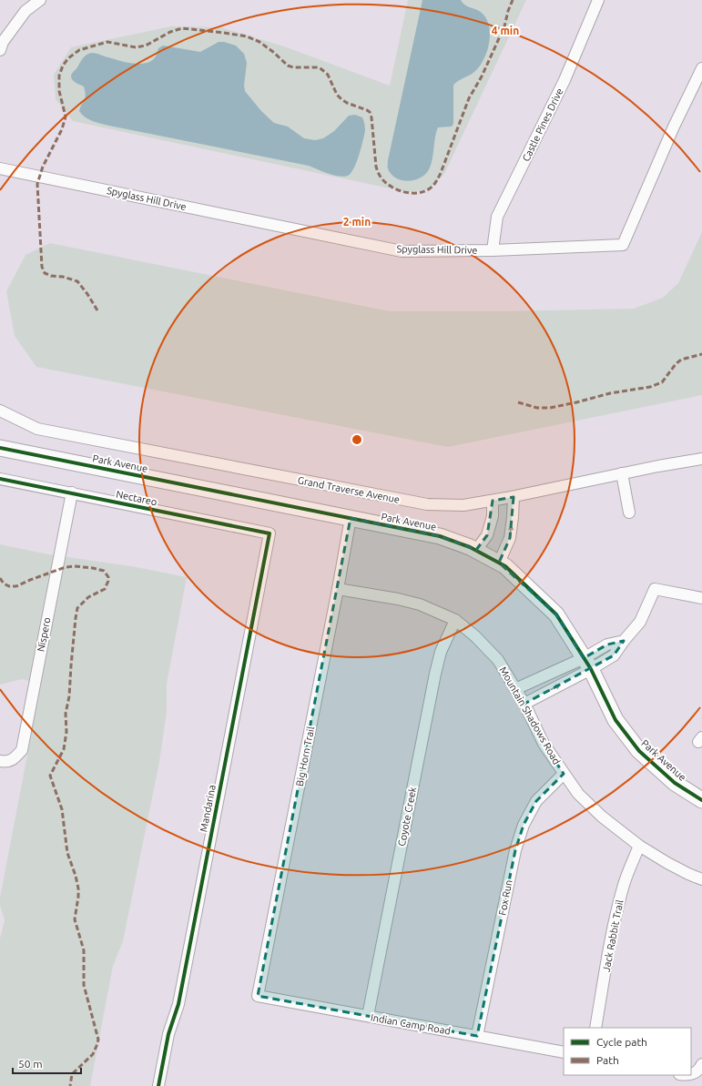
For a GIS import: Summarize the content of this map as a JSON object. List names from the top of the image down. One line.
{"streets":{"street":["Castle Pines Drive","Spyglass Hill Drive","Park Avenue","Grand Traverse Avenue","Nectareo","Nispero","Mountain Shadows Road","Big Horn Trail","Mandarina","Coyote Creek","Fox Run","Jack Rabbit Trail","Indian Camp Road"]},"crossings":[["Castle Pines Drive","Spyglass Hill Drive"],["Park Avenue","Big Horn Trail"],["Nectareo","Nispero"],["Nectareo","Mandarina"],["Mountain Shadows Road","Big Horn Trail"],["Mountain Shadows Road","Coyote Creek"],["Mountain Shadows Road","Fox Run"],["Mountain Shadows Road","Jack Rabbit Trail"],["Big Horn Trail","Indian Camp Road"],["Coyote Creek","Indian Camp Road"],["Fox Run","Indian Camp Road"]],"legend":["Cycle path","Path"],"scale_bar":"50 m","rings":["4 min","2 min"]}
